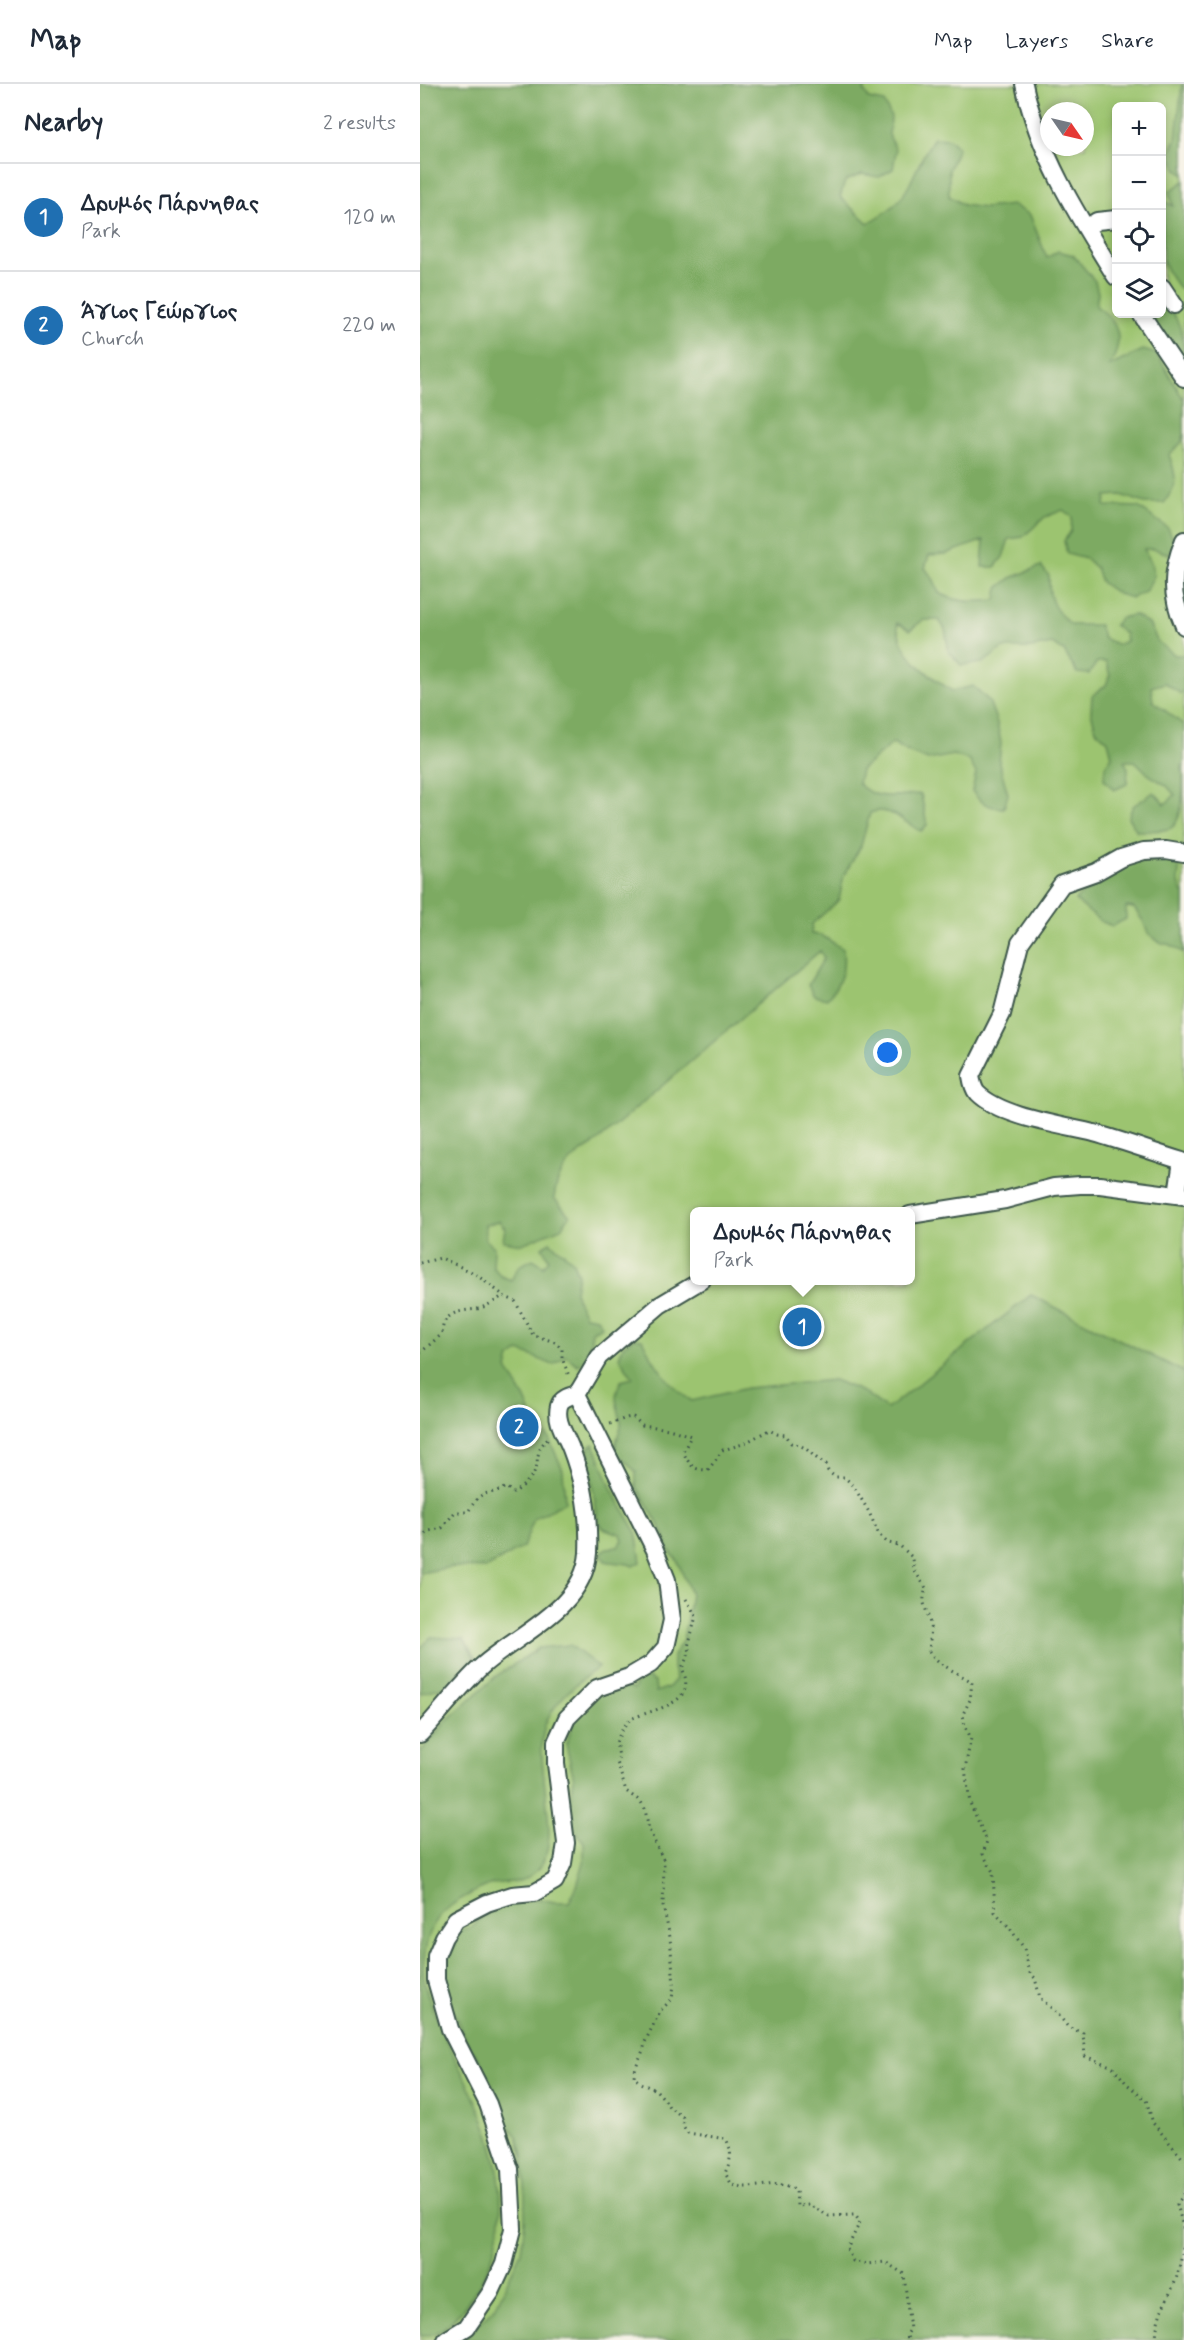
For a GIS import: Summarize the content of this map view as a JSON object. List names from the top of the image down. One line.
{"north":"bottom right","page":{"header":"Map","nav":["Map","Layers","Share"],"heading":["Nearby","2 results"],"map_buttons":["+","−"],"list":[{"mark":"1","name":"Δρυμός Πάρνηθας","note":"Park","value":"120 m"},{"mark":"2","name":"Άγιος Γεώργιος","note":"Church","value":"220 m"}],"popup":["Δρυμός Πάρνηθας","Park"],"pins":["1","2"]}}
